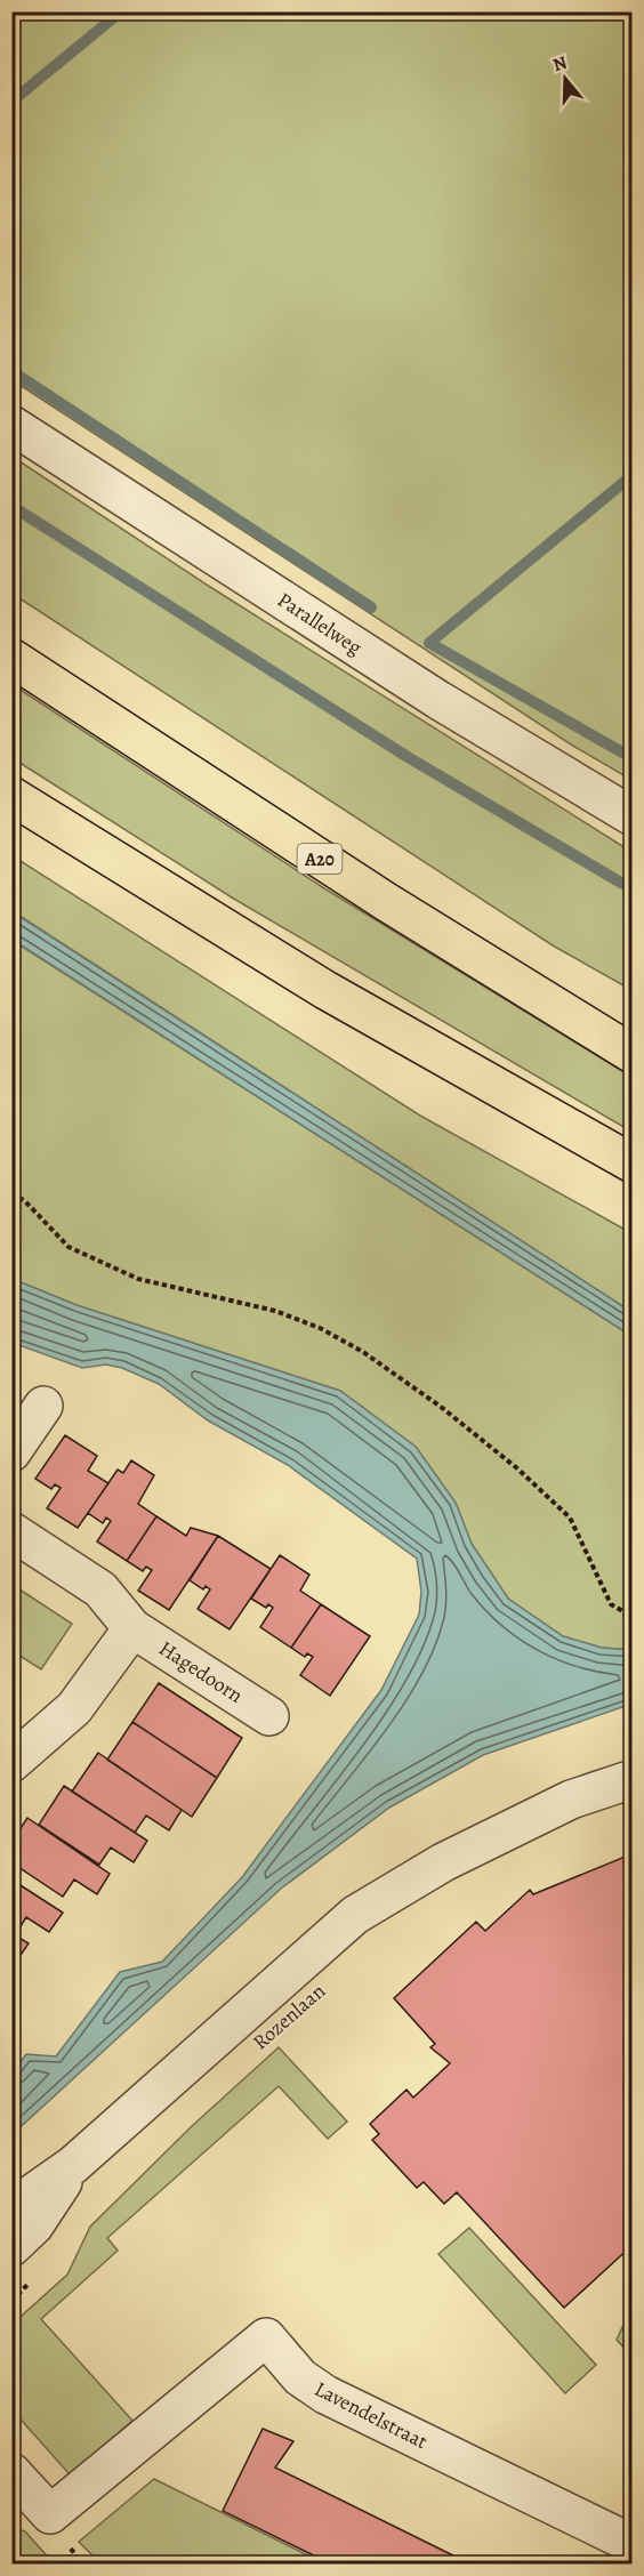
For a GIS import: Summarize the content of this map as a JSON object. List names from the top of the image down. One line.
{"streets":{"highway":["A20"],"street":["Parallelweg","Hagedoorn","Rozenlaan","Lavendelstraat"]},"north":"top"}
